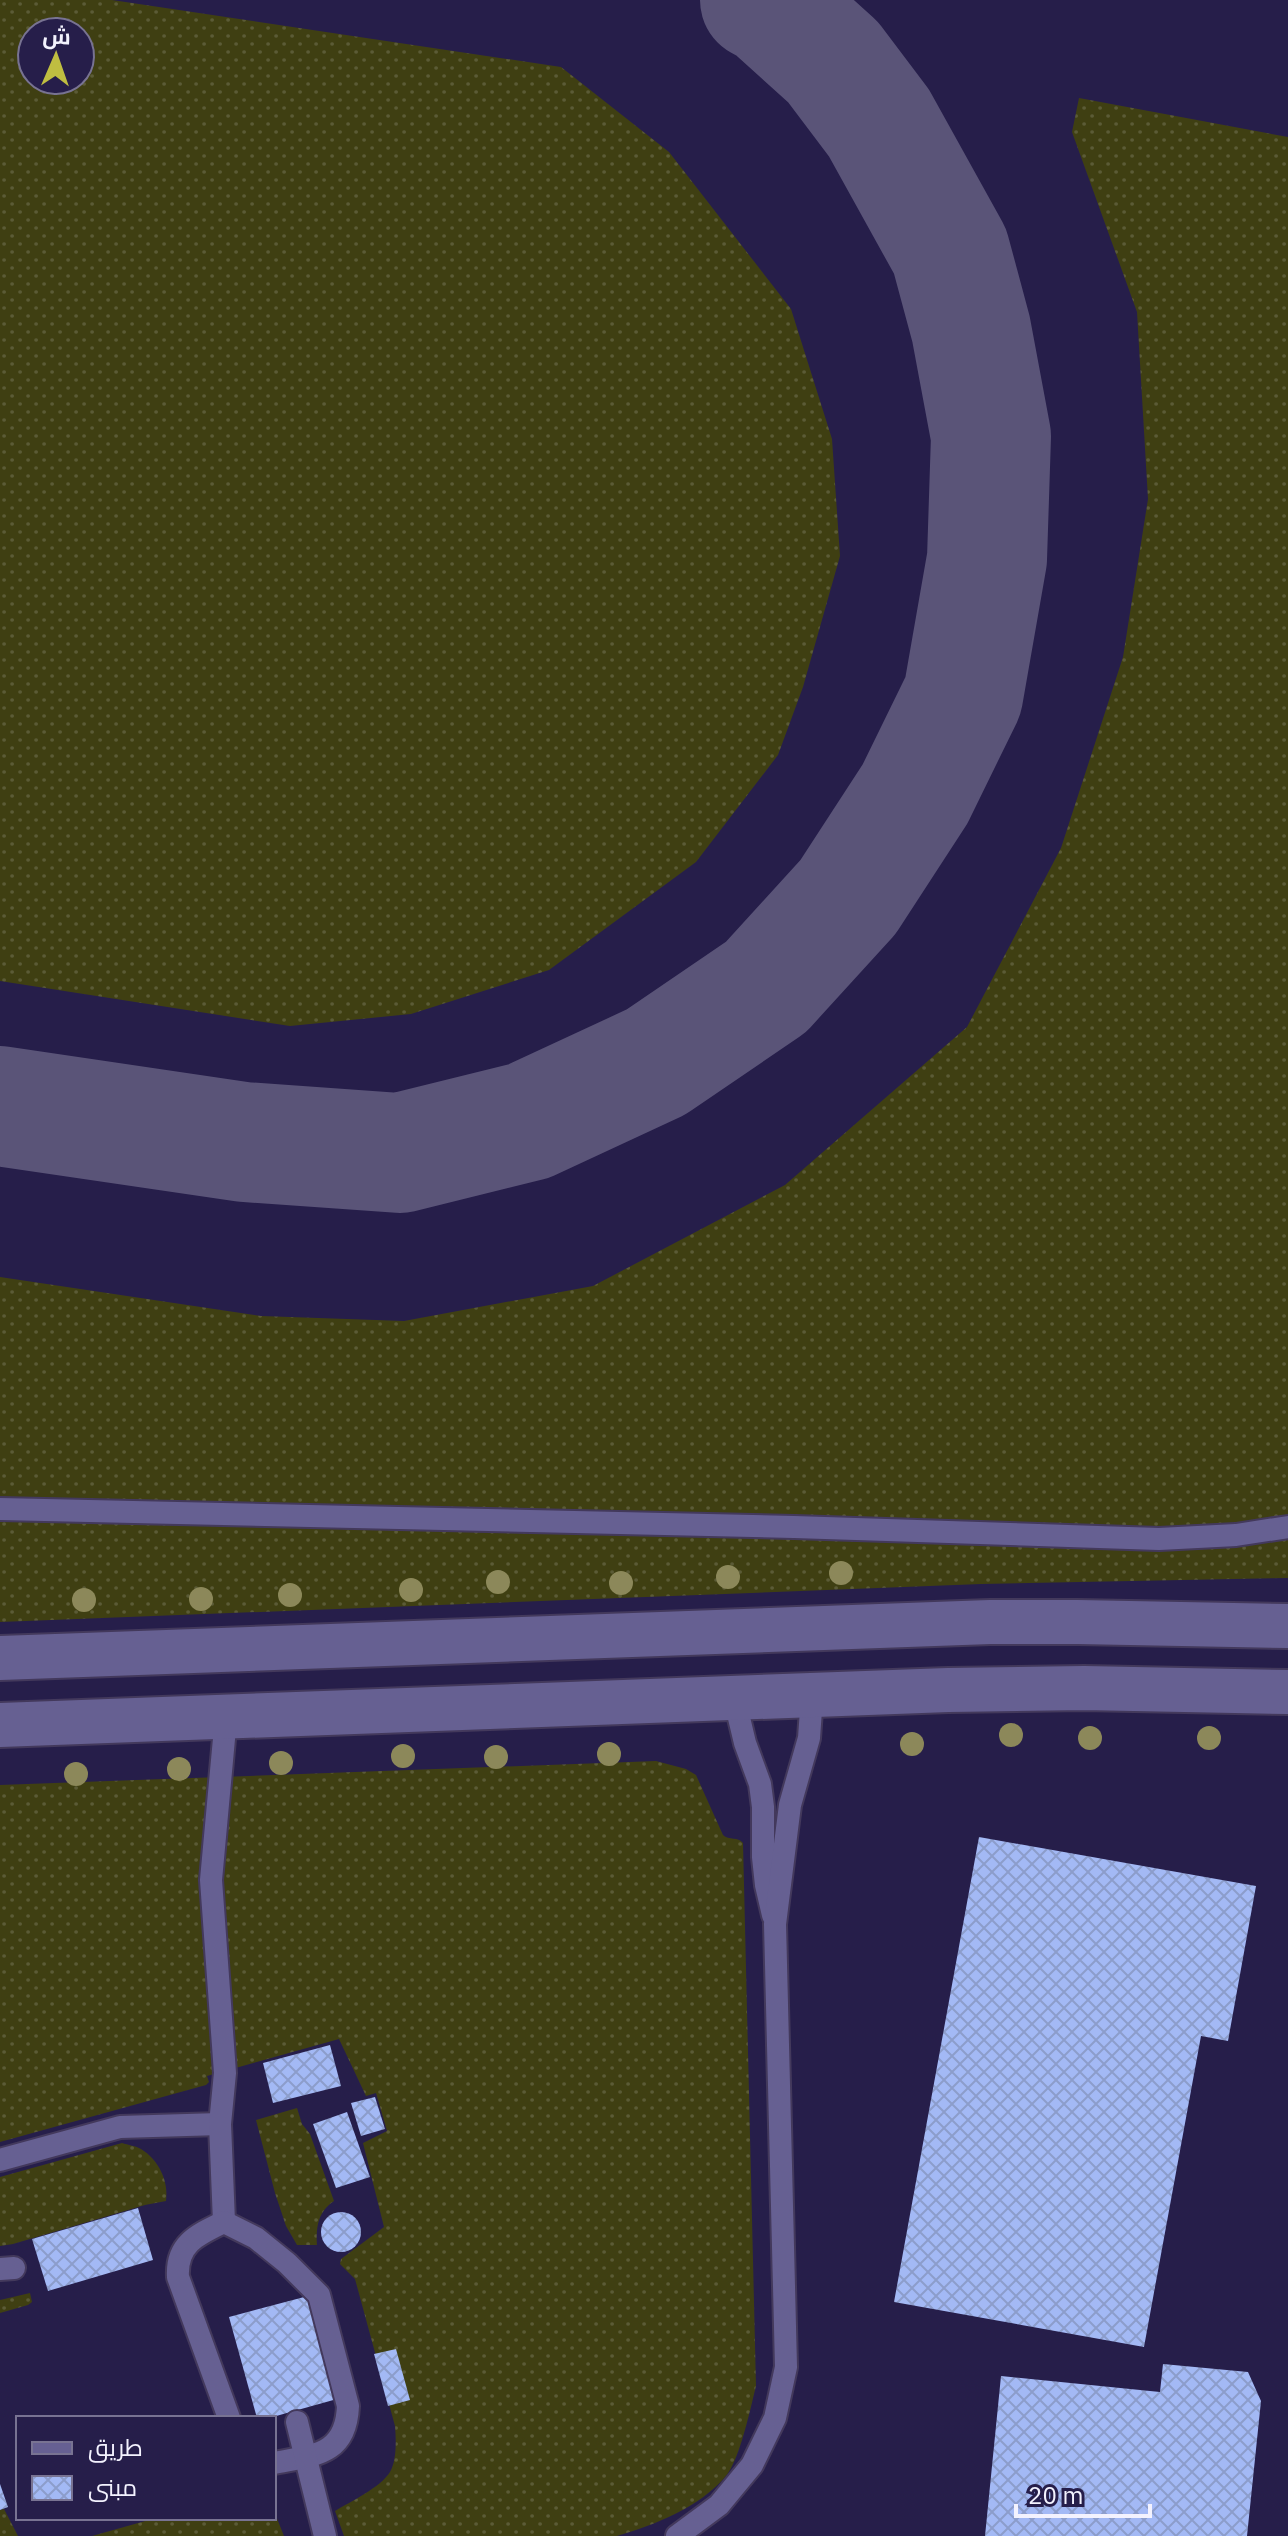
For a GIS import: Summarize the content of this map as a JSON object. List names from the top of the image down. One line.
{"legend":["طريق","مبنى"],"scale_bar":"20 m","north":"top"}
